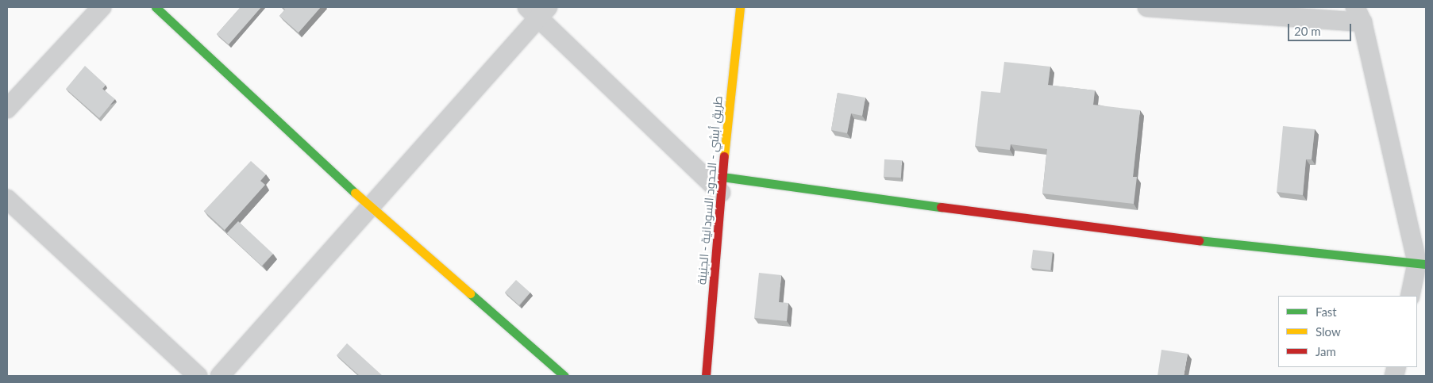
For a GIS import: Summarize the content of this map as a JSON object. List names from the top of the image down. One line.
{"streets":{"main road":["طريق أبشي - الحدود السودانية - الجنينة"]},"legend":["Fast","Slow","Jam"],"scale_bar":"20 m"}
